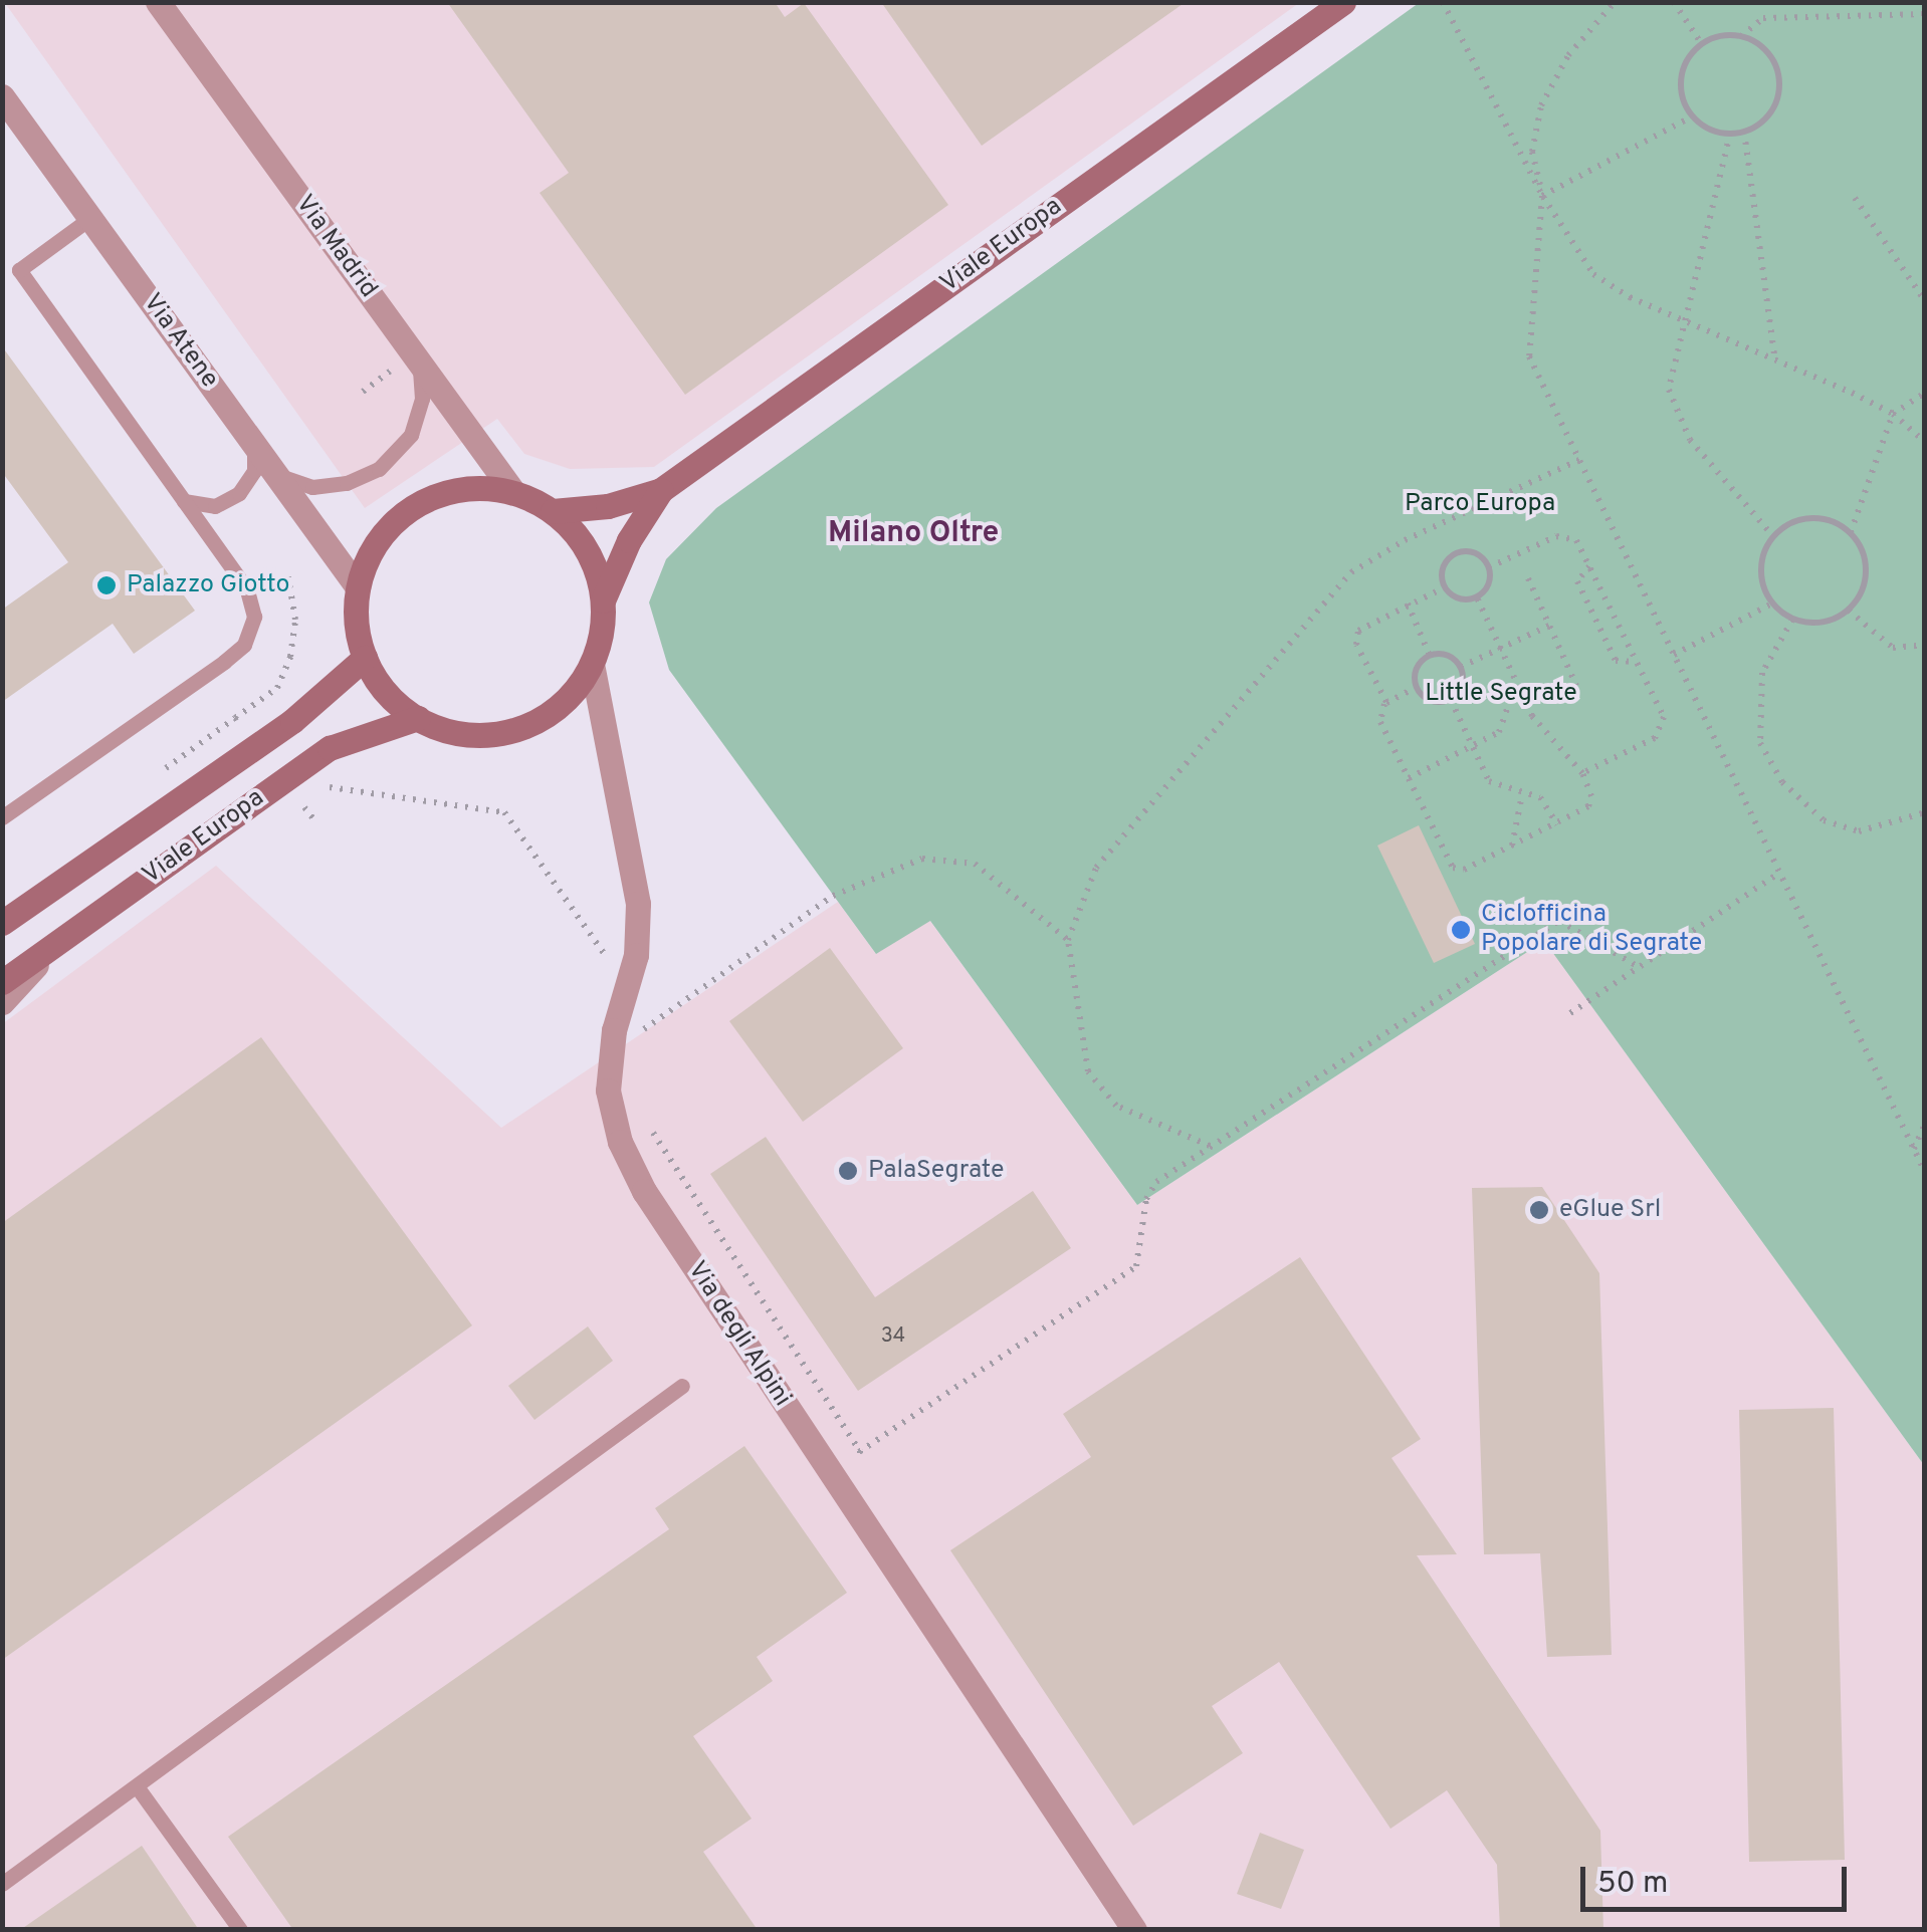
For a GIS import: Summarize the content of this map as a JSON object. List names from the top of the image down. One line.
{"streets":{"street":["Viale Europa","Via Madrid","Via Atene","Via degli Alpini"]},"crossings":[["Viale Europa","Via Madrid"],["Viale Europa","Via Atene"],["Viale Europa","Via degli Alpini"],["Via Madrid","Via Atene"],["Via Madrid","Via degli Alpini"],["Via Atene","Via degli Alpini"]],"districts":["Milano Oltre"],"parks":["Parco Europa","Little Segrate"],"places":["Palazzo Giotto","Ciclofficina Popolare di Segrate","PalaSegrate","eGlue Srl"],"house_numbers":["34"],"scale_bar":"50 m"}
